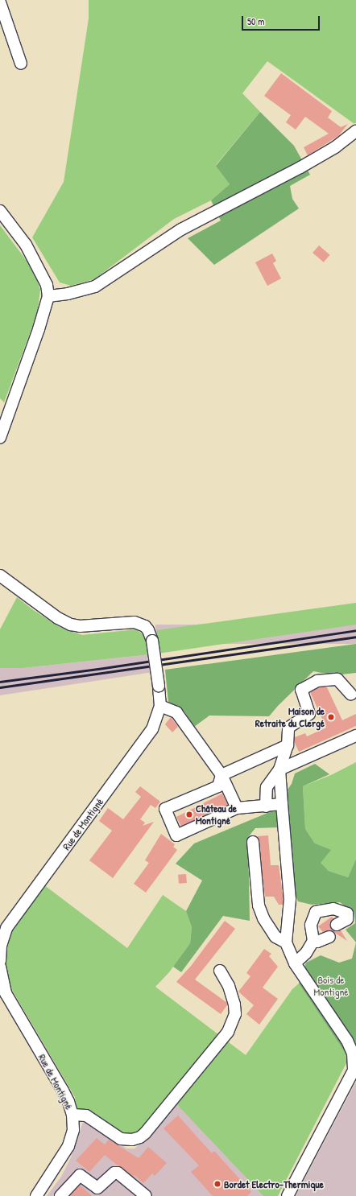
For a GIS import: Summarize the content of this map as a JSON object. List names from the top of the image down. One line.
{"streets":{"street":["Rue de Montigné"]},"parks":["Bois de Montigné"],"places":["Maison de Retraite du Clergé","Château de Montigné","Bordet Electro-Thermique"],"scale_bar":"50 m"}
